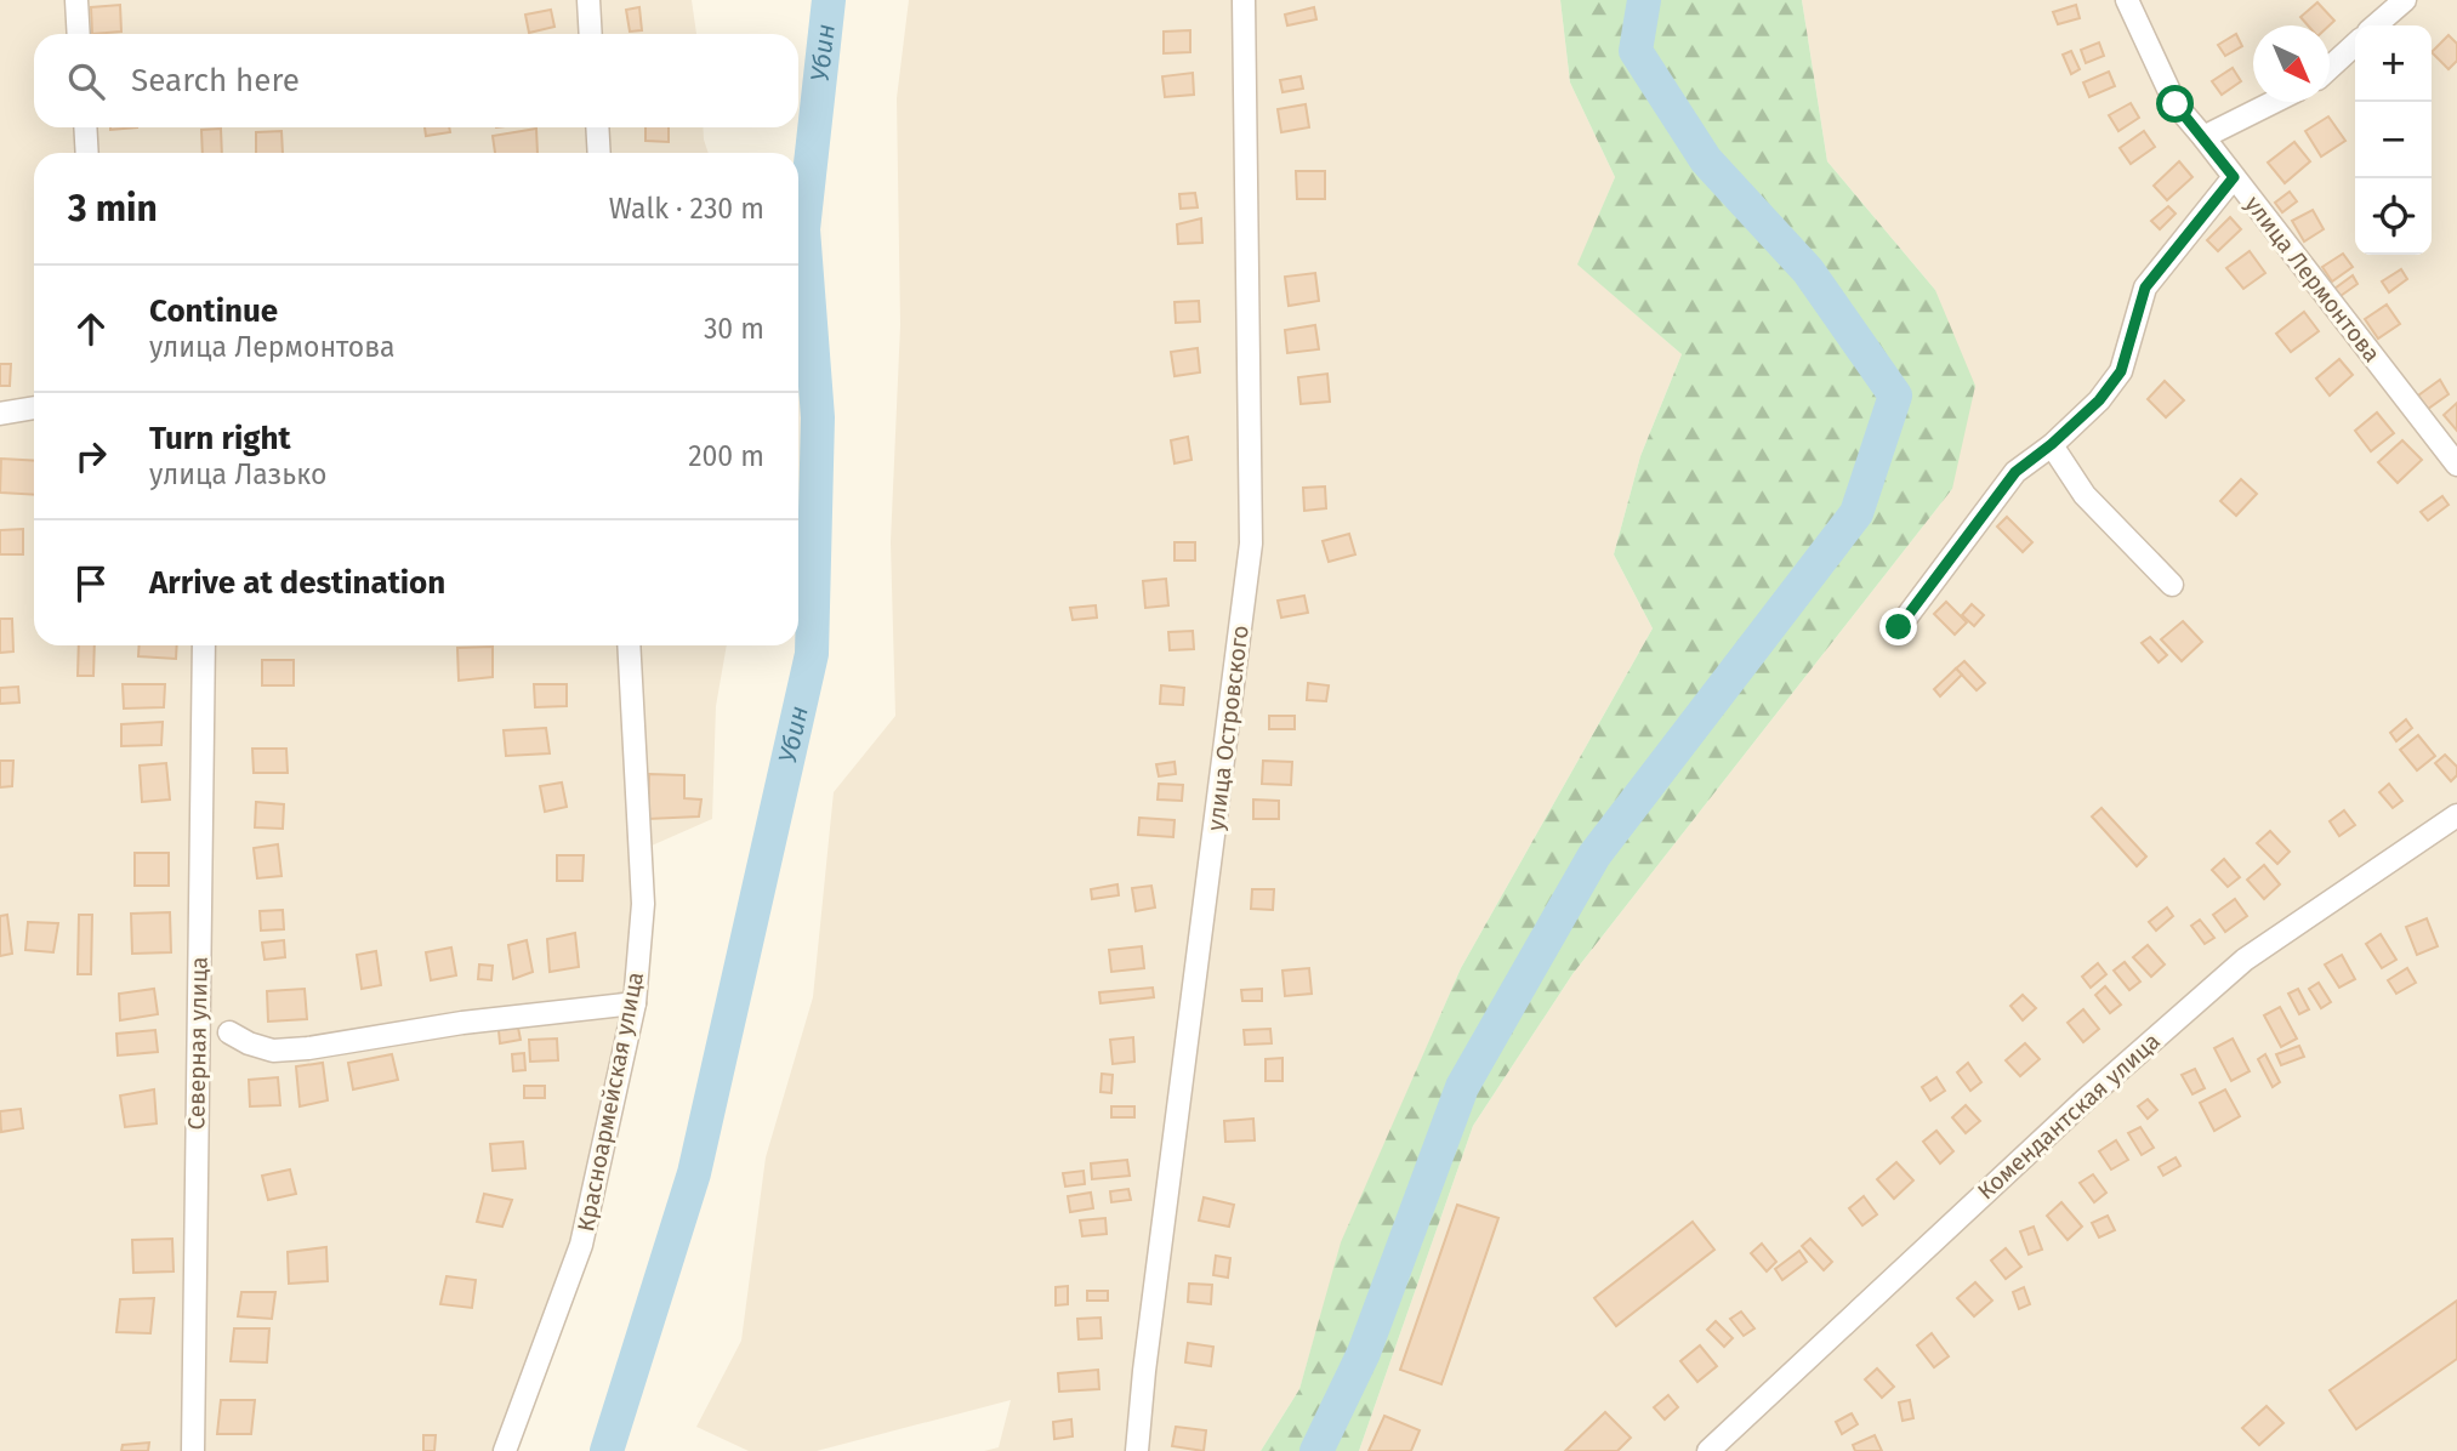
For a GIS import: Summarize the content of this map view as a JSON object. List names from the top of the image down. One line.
{"streets":{"street":["улица Лермонтова","улица Островского","Северная улица","Красноармейская улица","Комендантская улица"]},"water":["Убин"],"north":"bottom right","page":{"map_buttons":["+","−"],"search":"Search here","heading":["3 min","Walk · 230 m"],"list":[["Continue","улица Лермонтова","30 m"],["Turn right","улица Лазько","200 m"],"Arrive at destination"]}}
